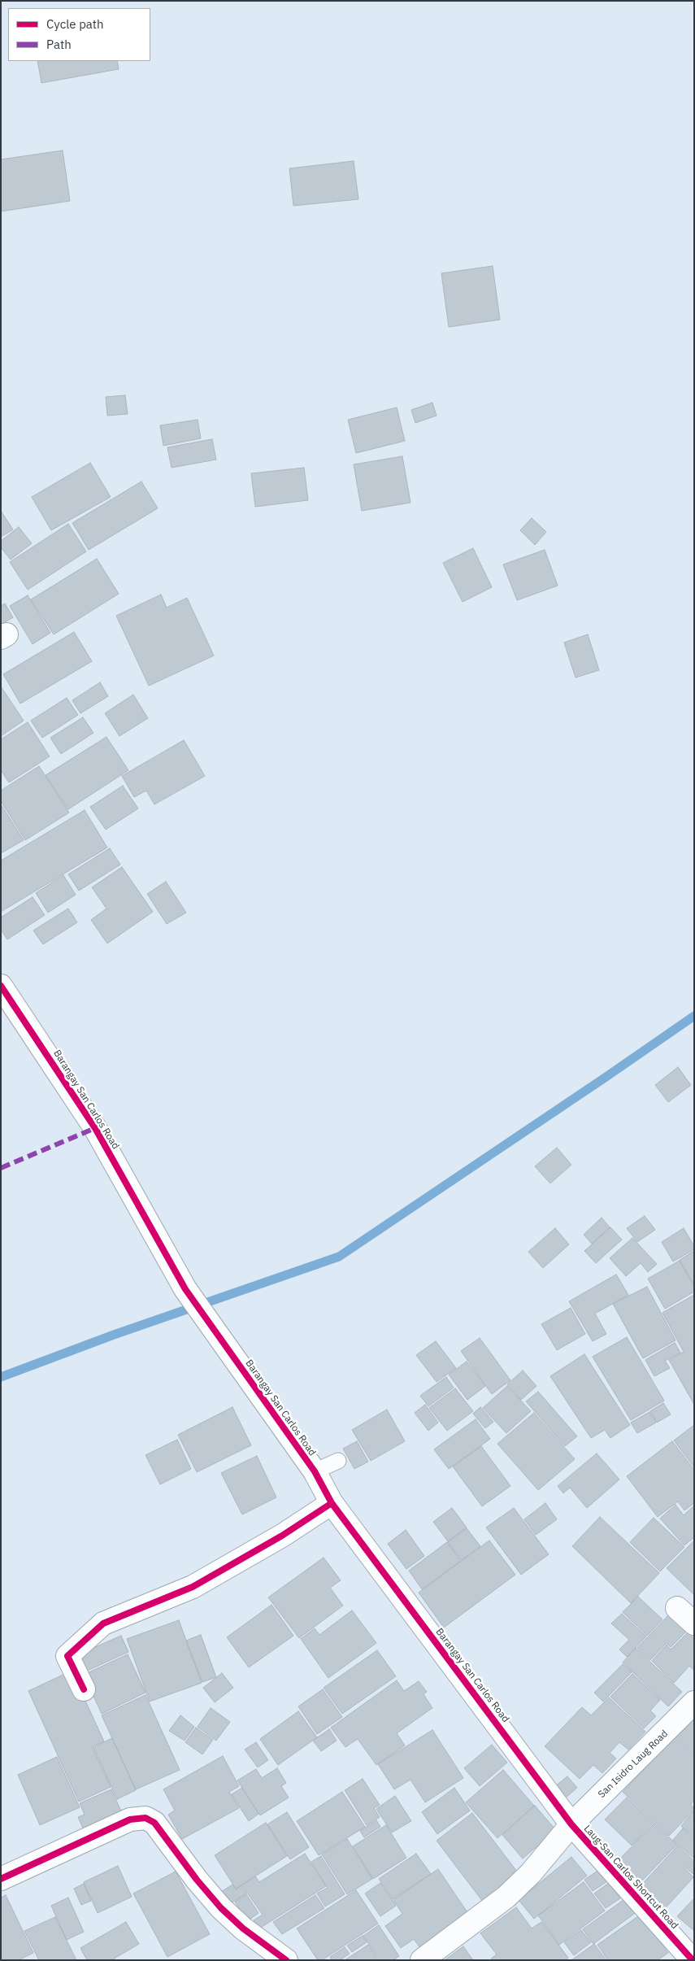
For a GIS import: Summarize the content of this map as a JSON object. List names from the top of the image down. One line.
{"streets":{"street":["Barangay San Carlos Road","San Isidro Laug Road","Laug-San Carlos Shortcut Road"]},"crossings":[["Barangay San Carlos Road","San Isidro Laug Road"],["Barangay San Carlos Road","Laug-San Carlos Shortcut Road"],["San Isidro Laug Road","Laug-San Carlos Shortcut Road"]],"legend":["Cycle path","Path"]}
